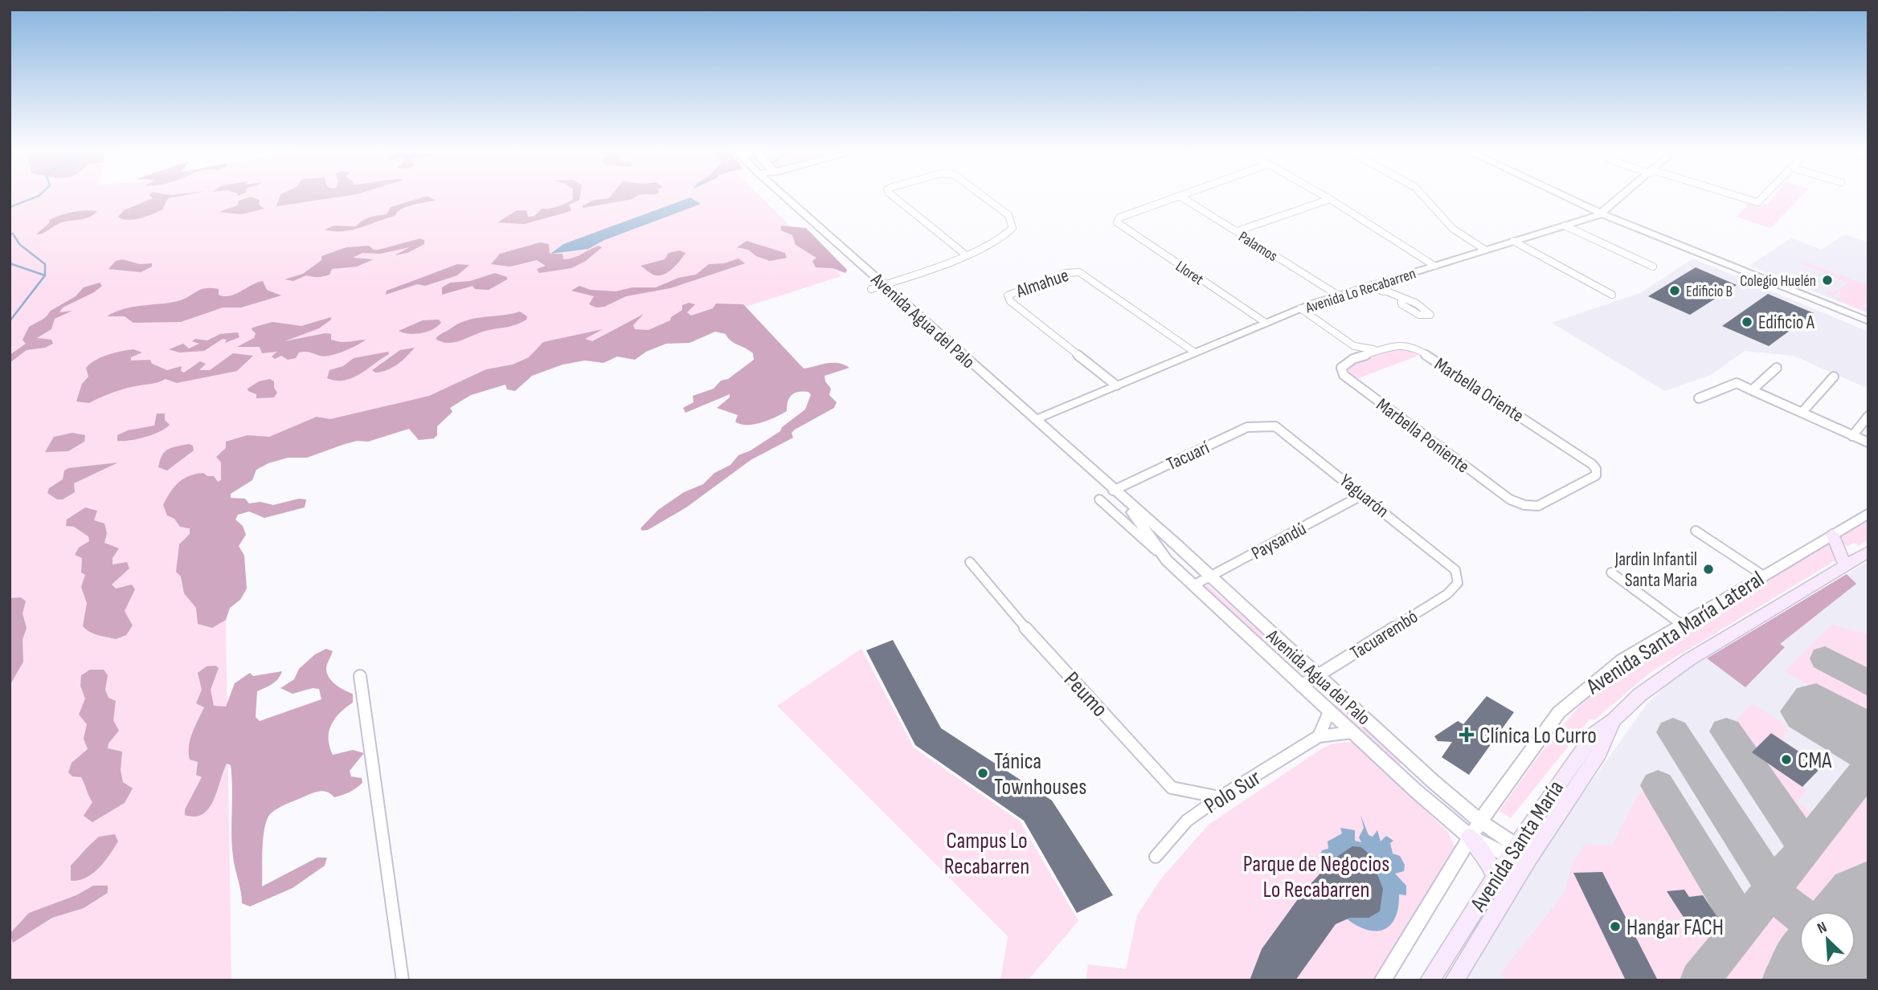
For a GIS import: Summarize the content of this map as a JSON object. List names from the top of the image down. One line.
{"streets":{"main road":["Avenida Santa María"],"street":["Palamos","Lloret","Almahue","Avenida Lo Recabarren","Avenida Agua del Palo","Marbella Oriente","Marbella Poniente","Tacuarí","Yaguarón","Paysandú","Avenida Santa María Lateral","Tacuarembó","Peumo","Polo Sur"]},"crossings":[["Palamos","Lloret"],["Palamos","Avenida Lo Recabarren"],["Lloret","Avenida Lo Recabarren"],["Almahue","Avenida Lo Recabarren"],["Avenida Lo Recabarren","Avenida Agua del Palo"],["Avenida Agua del Palo","Tacuarí"],["Avenida Agua del Palo","Paysandú"],["Avenida Agua del Palo","Avenida Santa María Lateral"],["Avenida Agua del Palo","Tacuarembó"],["Avenida Agua del Palo","Polo Sur"],["Avenida Agua del Palo","Avenida Santa María"],["Marbella Oriente","Marbella Poniente"],["Tacuarí","Yaguarón"],["Yaguarón","Paysandú"],["Yaguarón","Tacuarembó"],["Peumo","Polo Sur"]],"parks":["Campus Lo Recabarren","Parque de Negocios Lo Recabarren"],"places":{"other":["Colegio Huelén","Edificio B","Edificio A","Jardin Infantil Santa Maria","CMA","Tánica Townhouses","Hangar FACH"],"health":["Clínica Lo Curro"]},"north":"top left"}
